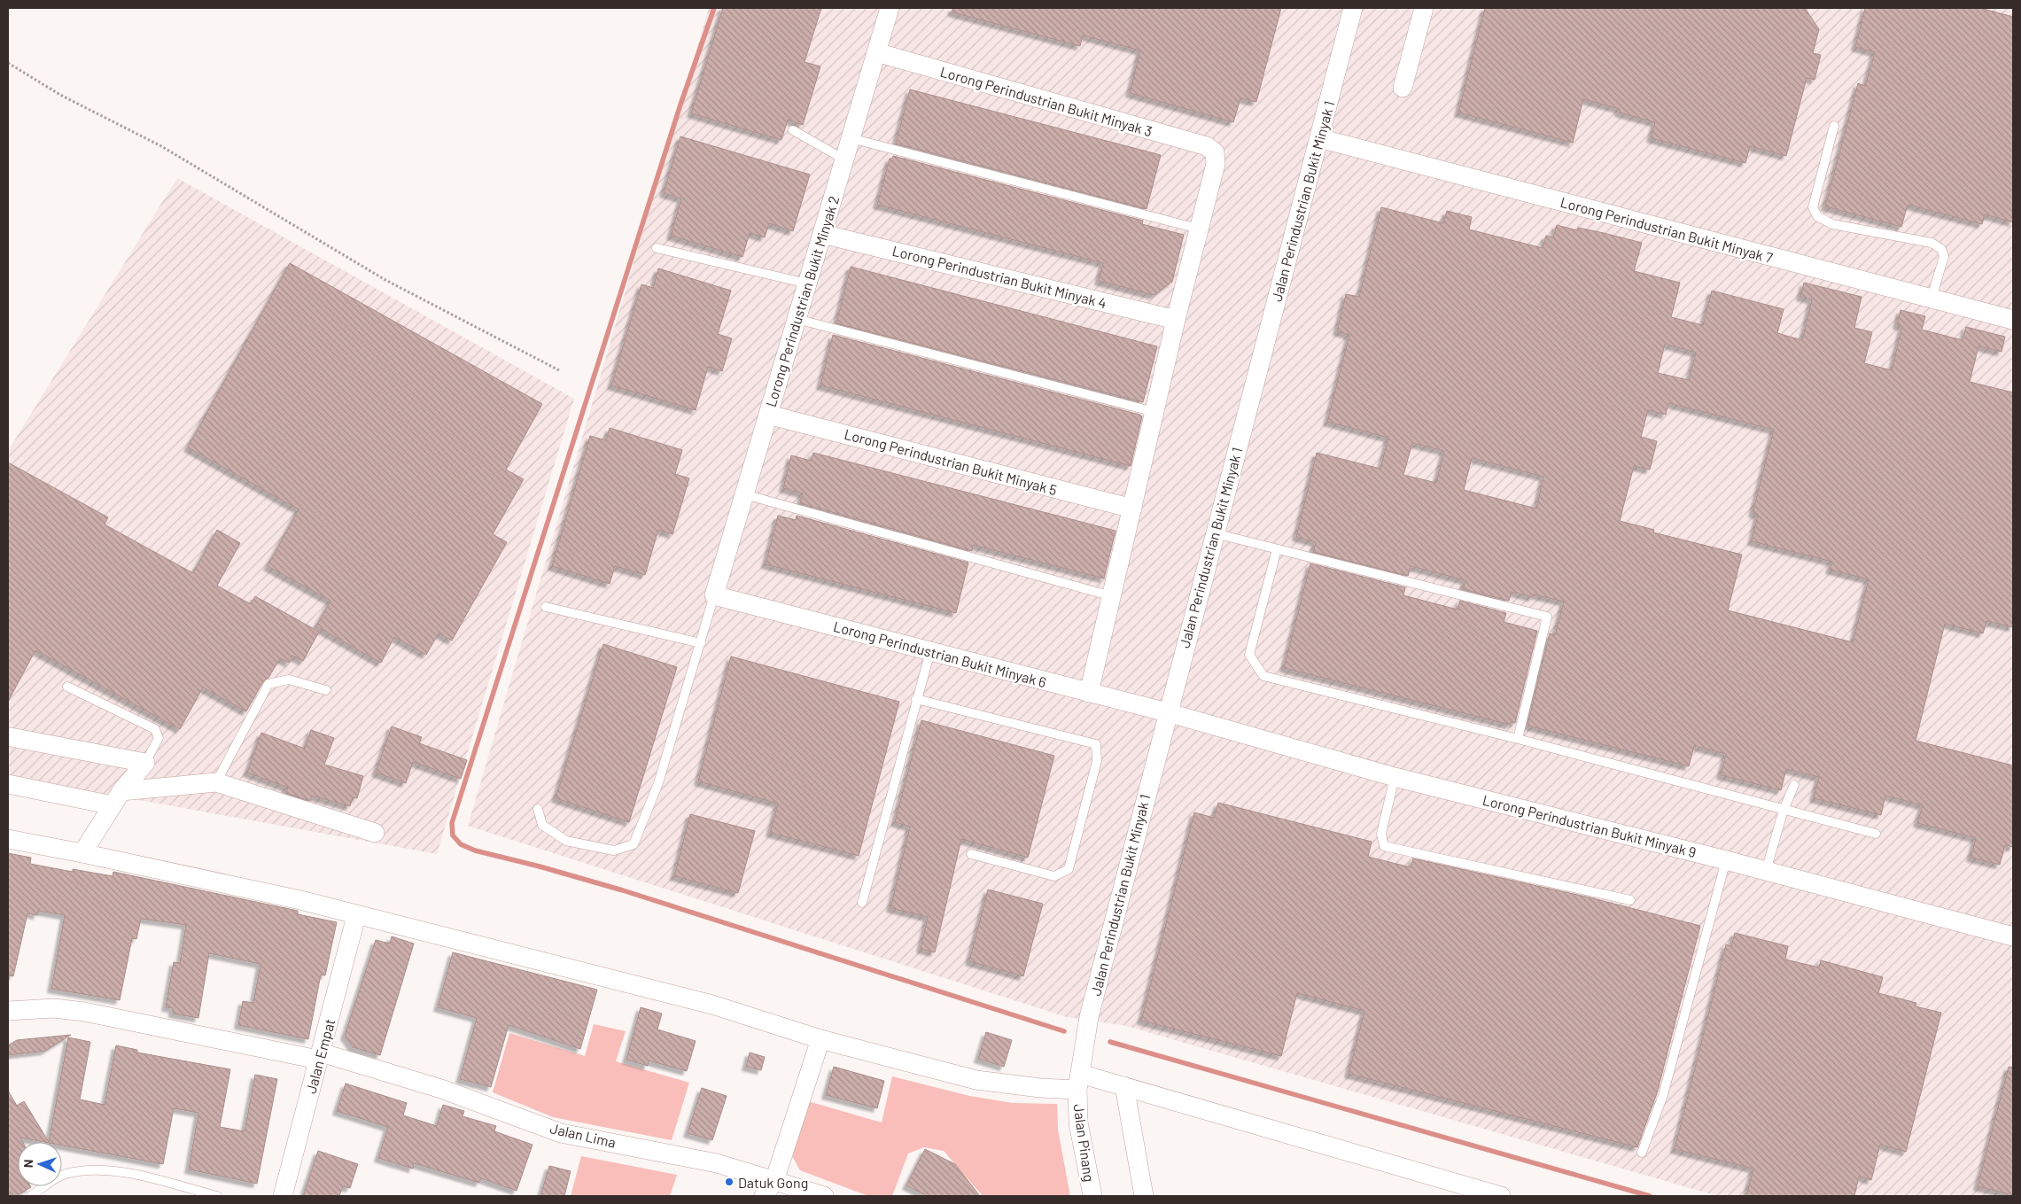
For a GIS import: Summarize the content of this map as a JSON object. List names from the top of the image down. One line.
{"streets":{"street":["Lorong Perindustrian Bukit Minyak 3","Jalan Perindustrian Bukit Minyak 1","Lorong Perindustrian Bukit Minyak 7","Lorong Perindustrian Bukit Minyak 4","Lorong Perindustrian Bukit Minyak 2","Lorong Perindustrian Bukit Minyak 5","Lorong Perindustrian Bukit Minyak 6","Lorong Perindustrian Bukit Minyak 9","Jalan Empat","Jalan Lima","Jalan Pinang"]},"crossings":[["Lorong Perindustrian Bukit Minyak 3","Lorong Perindustrian Bukit Minyak 2"],["Jalan Perindustrian Bukit Minyak 1","Lorong Perindustrian Bukit Minyak 7"],["Jalan Perindustrian Bukit Minyak 1","Lorong Perindustrian Bukit Minyak 6"],["Jalan Perindustrian Bukit Minyak 1","Lorong Perindustrian Bukit Minyak 9"],["Jalan Perindustrian Bukit Minyak 1","Jalan Pinang"],["Lorong Perindustrian Bukit Minyak 4","Lorong Perindustrian Bukit Minyak 2"],["Lorong Perindustrian Bukit Minyak 2","Lorong Perindustrian Bukit Minyak 5"],["Lorong Perindustrian Bukit Minyak 2","Lorong Perindustrian Bukit Minyak 6"],["Lorong Perindustrian Bukit Minyak 6","Lorong Perindustrian Bukit Minyak 9"],["Jalan Empat","Jalan Lima"]],"places":["Datuk Gong"],"north":"left"}
